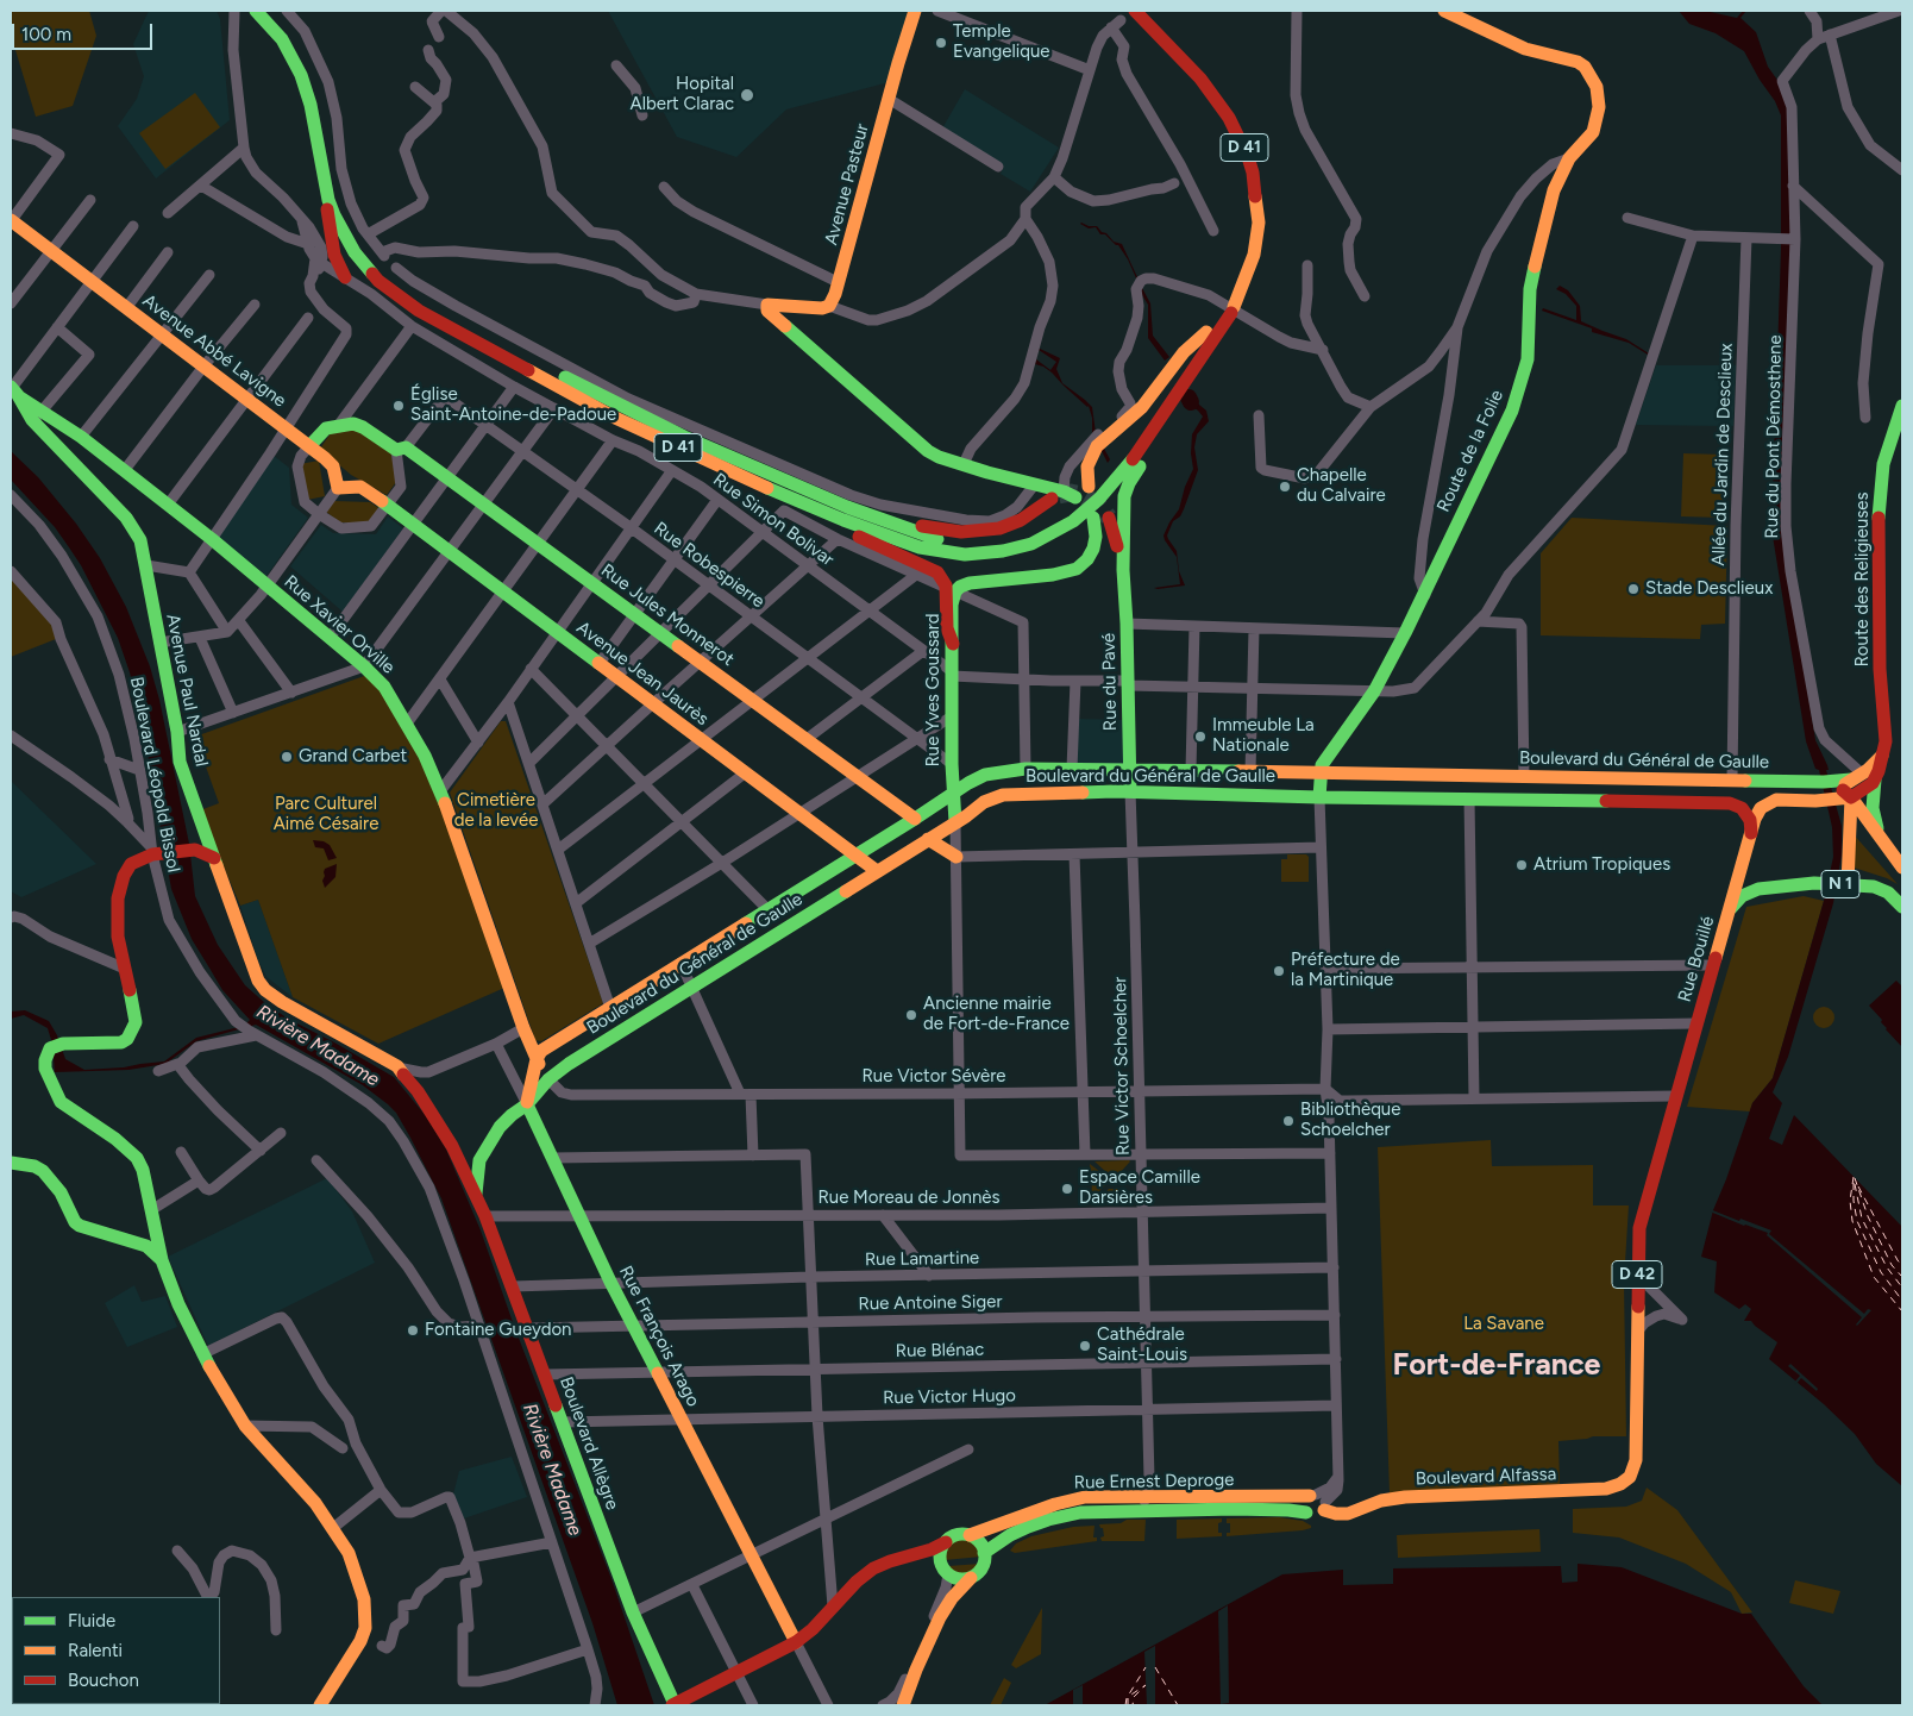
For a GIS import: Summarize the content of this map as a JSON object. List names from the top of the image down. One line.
{"streets":{"main road":["D 41","Avenue Pasteur","Avenue Abbé Lavigne","Route de la Folie","Route des Religieuses","Rue Jules Monnerot","Rue Xavier Orville","Avenue Jean Jaurès","Rue du Pavé","Avenue Paul Nardal","Rue Yves Goussard","Boulevard du Général de Gaulle","N 1","Rue Bouillé","D 42","Rue François Arago","Boulevard Allègre","Boulevard Alfassa","Rue Ernest Deproge"],"street":["Rue du Pont Démosthene","Allée du Jardin de Desclieux","Rue Simon Bolivar","Rue Robespierre","Boulevard Léopold Bissol","Rue Victor Schoelcher","Rue Victor Sévère","Rue Moreau de Jonnès","Rue Lamartine","Rue Antoine Siger","Rue Blénac","Rue Victor Hugo"]},"crossings":[["Rue du Pont Démosthene","Route des Religieuses"],["Rue du Pont Démosthene","Boulevard du Général de Gaulle"],["Route de la Folie","Boulevard du Général de Gaulle"],["Allée du Jardin de Desclieux","Boulevard du Général de Gaulle"],["Rue Simon Bolivar","Rue Yves Goussard"],["Rue Robespierre","Rue Jules Monnerot"],["Rue Robespierre","Rue Yves Goussard"],["Route des Religieuses","Boulevard du Général de Gaulle"],["Rue Jules Monnerot","Boulevard du Général de Gaulle"],["Rue Xavier Orville","Avenue Paul Nardal"],["Rue Xavier Orville","Boulevard du Général de Gaulle"],["Rue Xavier Orville","Rue Victor Sévère"],["Avenue Jean Jaurès","Boulevard du Général de Gaulle"],["Rue du Pavé","Boulevard du Général de Gaulle"],["Rue du Pavé","Rue Victor Schoelcher"],["Avenue Paul Nardal","Boulevard Allègre"],["Rue Yves Goussard","Boulevard du Général de Gaulle"],["Boulevard du Général de Gaulle","Rue Bouillé"],["Boulevard du Général de Gaulle","Rue Victor Schoelcher"],["Boulevard du Général de Gaulle","Rue Victor Sévère"],["Boulevard du Général de Gaulle","Rue François Arago"],["Boulevard du Général de Gaulle","Boulevard Allègre"],["N 1","Rue Bouillé"],["Rue Bouillé","D 42"],["Rue Victor Schoelcher","Rue Victor Sévère"],["Rue Victor Schoelcher","Rue Moreau de Jonnès"],["Rue Victor Schoelcher","Rue Lamartine"],["Rue Victor Schoelcher","Rue Antoine Siger"],["Rue Victor Schoelcher","Rue Blénac"],["Rue Victor Schoelcher","Rue Victor Hugo"],["Rue Victor Schoelcher","Rue Ernest Deproge"],["Rue Moreau de Jonnès","Rue François Arago"],["Rue Moreau de Jonnès","Boulevard Allègre"],["Rue Lamartine","Rue François Arago"],["Rue Lamartine","Boulevard Allègre"],["D 42","Boulevard Alfassa"],["Rue Antoine Siger","Rue François Arago"],["Rue Antoine Siger","Boulevard Allègre"],["Rue François Arago","Rue Blénac"],["Rue François Arago","Rue Victor Hugo"],["Rue François Arago","Boulevard Allègre"],["Rue Blénac","Boulevard Allègre"],["Rue Victor Hugo","Boulevard Allègre"],["Boulevard Alfassa","Rue Ernest Deproge"]],"districts":["Fort-de-France"],"water":["Rivière Madame"],"parks":["Cimetière de la levée","Parc Culturel Aimé Césaire","La Savane"],"places":["Temple Evangelique","Hopital Albert Clarac","Église Saint-Antoine-de-Padoue","Chapelle du Calvaire","Stade Desclieux","Immeuble La Nationale","Grand Carbet","Atrium Tropiques","Préfecture de la Martinique","Ancienne mairie de Fort-de-France","Bibliothèque Schoelcher","Espace Camille Darsières","Fontaine Gueydon","Cathédrale Saint-Louis"],"legend":["Fluide","Ralenti","Bouchon"],"scale_bar":"100 m"}
